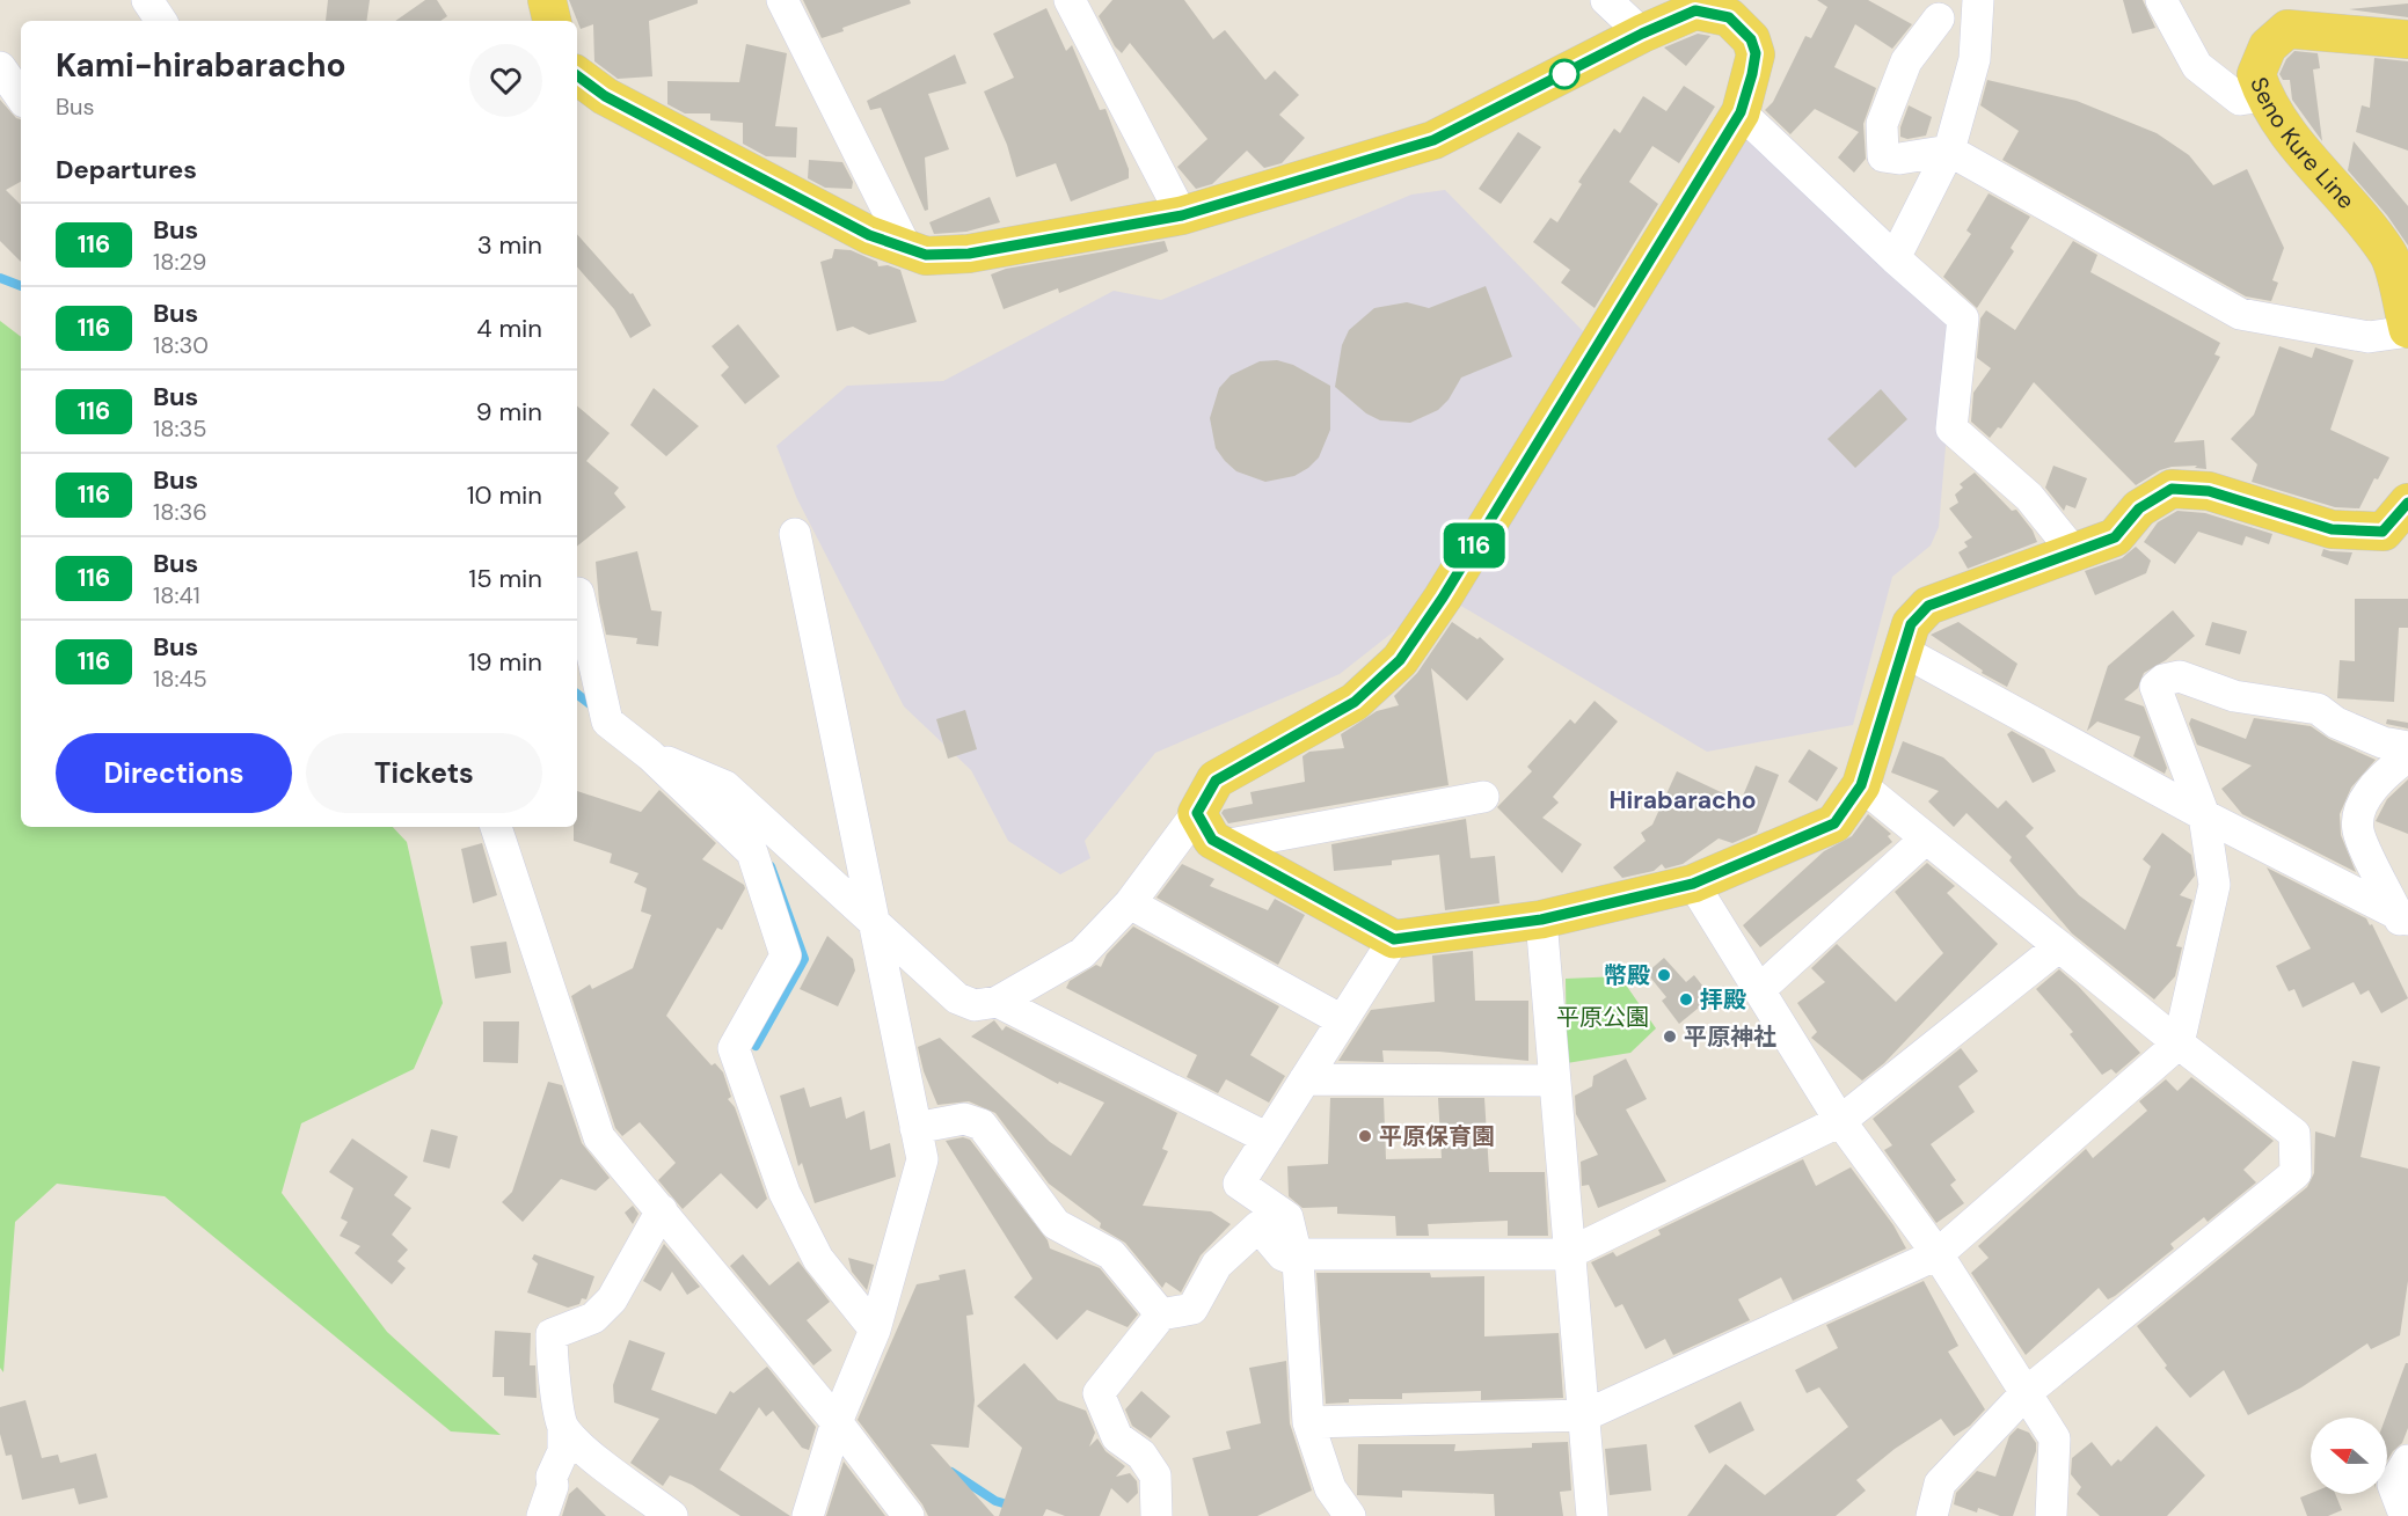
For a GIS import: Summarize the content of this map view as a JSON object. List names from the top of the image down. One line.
{"streets":{"main road":["Seno Kure Line"]},"districts":["Hirabaracho"],"parks":["平原公園"],"places":["幣殿","拝殿","平原神社","平原保育園"],"lines":["bus line 116"],"north":"left","page":{"on_map":"116","heading":[["Kami-hirabaracho","Bus"],"Departures"],"list":[{"mark":"116","name":"Bus","note":"18:29","value":"3 min"},{"mark":"116","name":"Bus","note":"18:30","value":"4 min"},{"mark":"116","name":"Bus","note":"18:35","value":"9 min"},{"mark":"116","name":"Bus","note":"18:36","value":"10 min"},{"mark":"116","name":"Bus","note":"18:41","value":"15 min"},{"mark":"116","name":"Bus","note":"18:45","value":"19 min"}],"buttons":["Directions","Tickets"]}}
